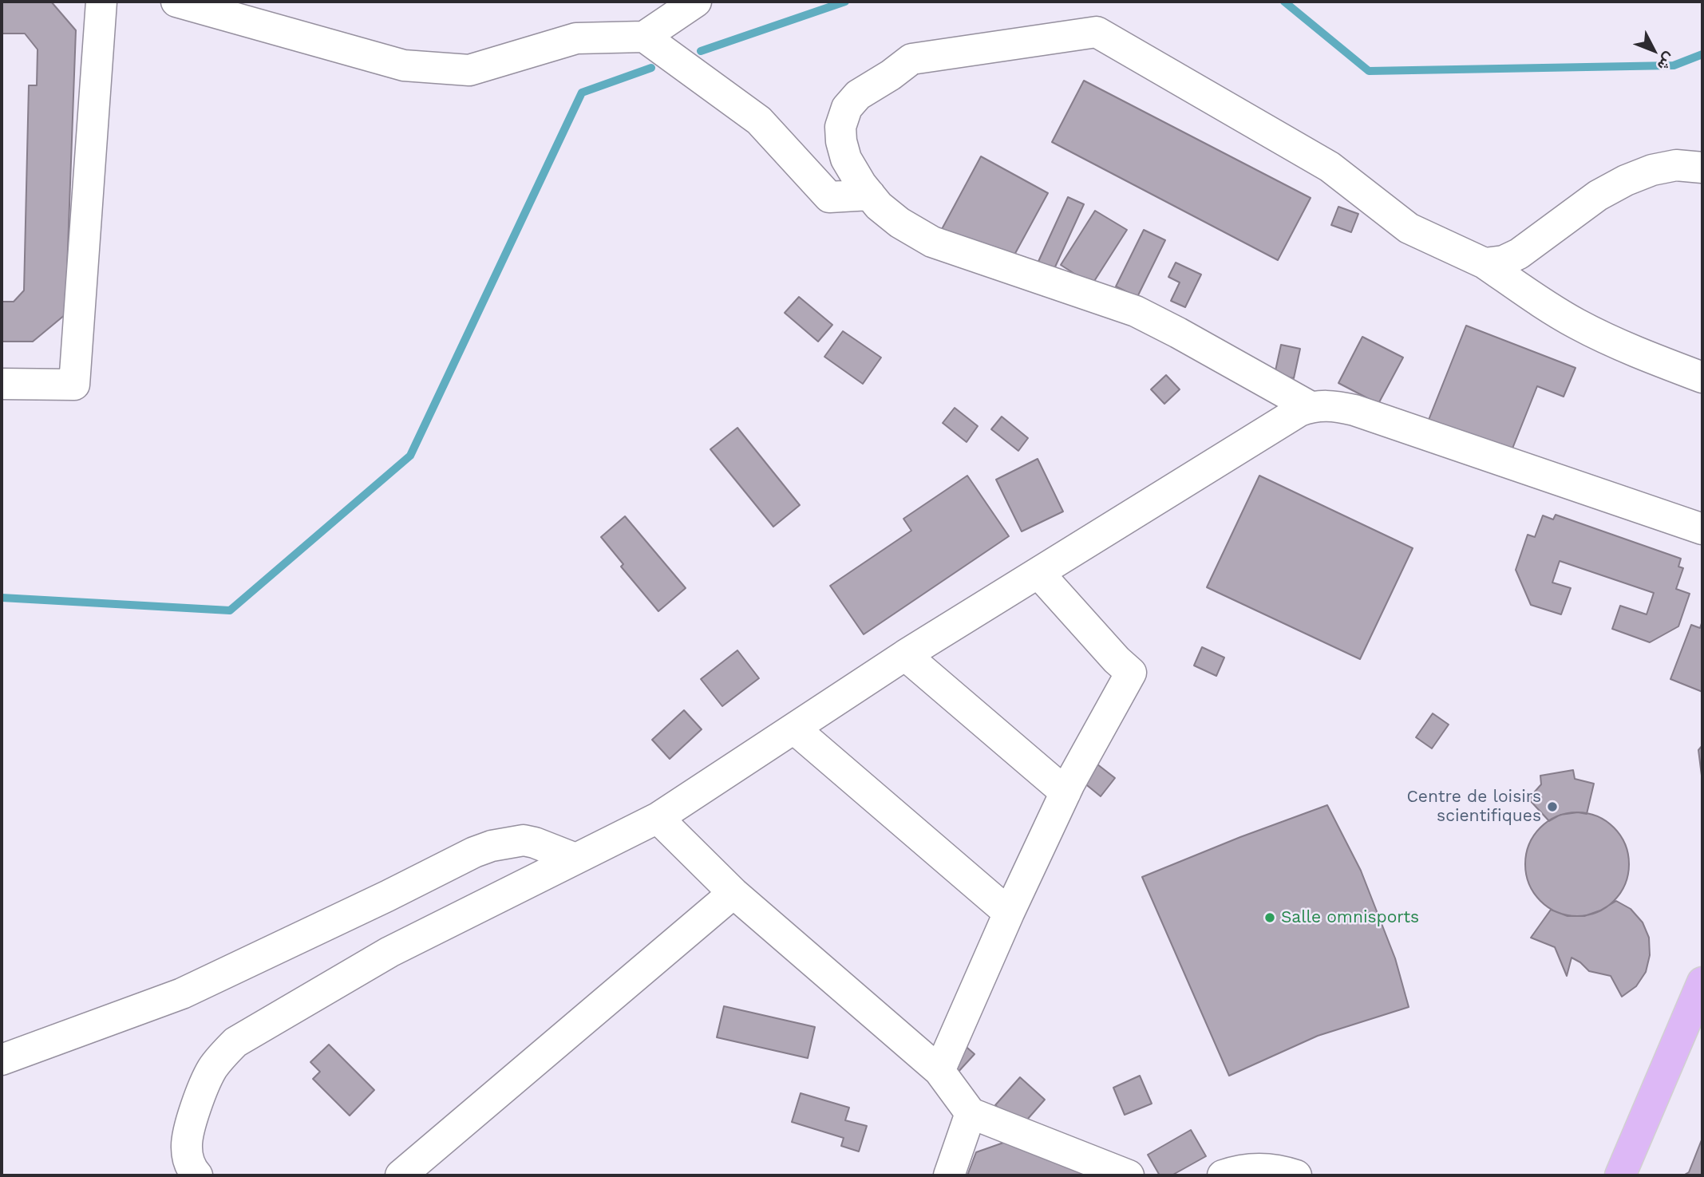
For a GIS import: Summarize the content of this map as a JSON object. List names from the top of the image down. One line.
{"places":["Centre de loisirs scientifiques","Salle omnisports"],"north":"bottom right"}
